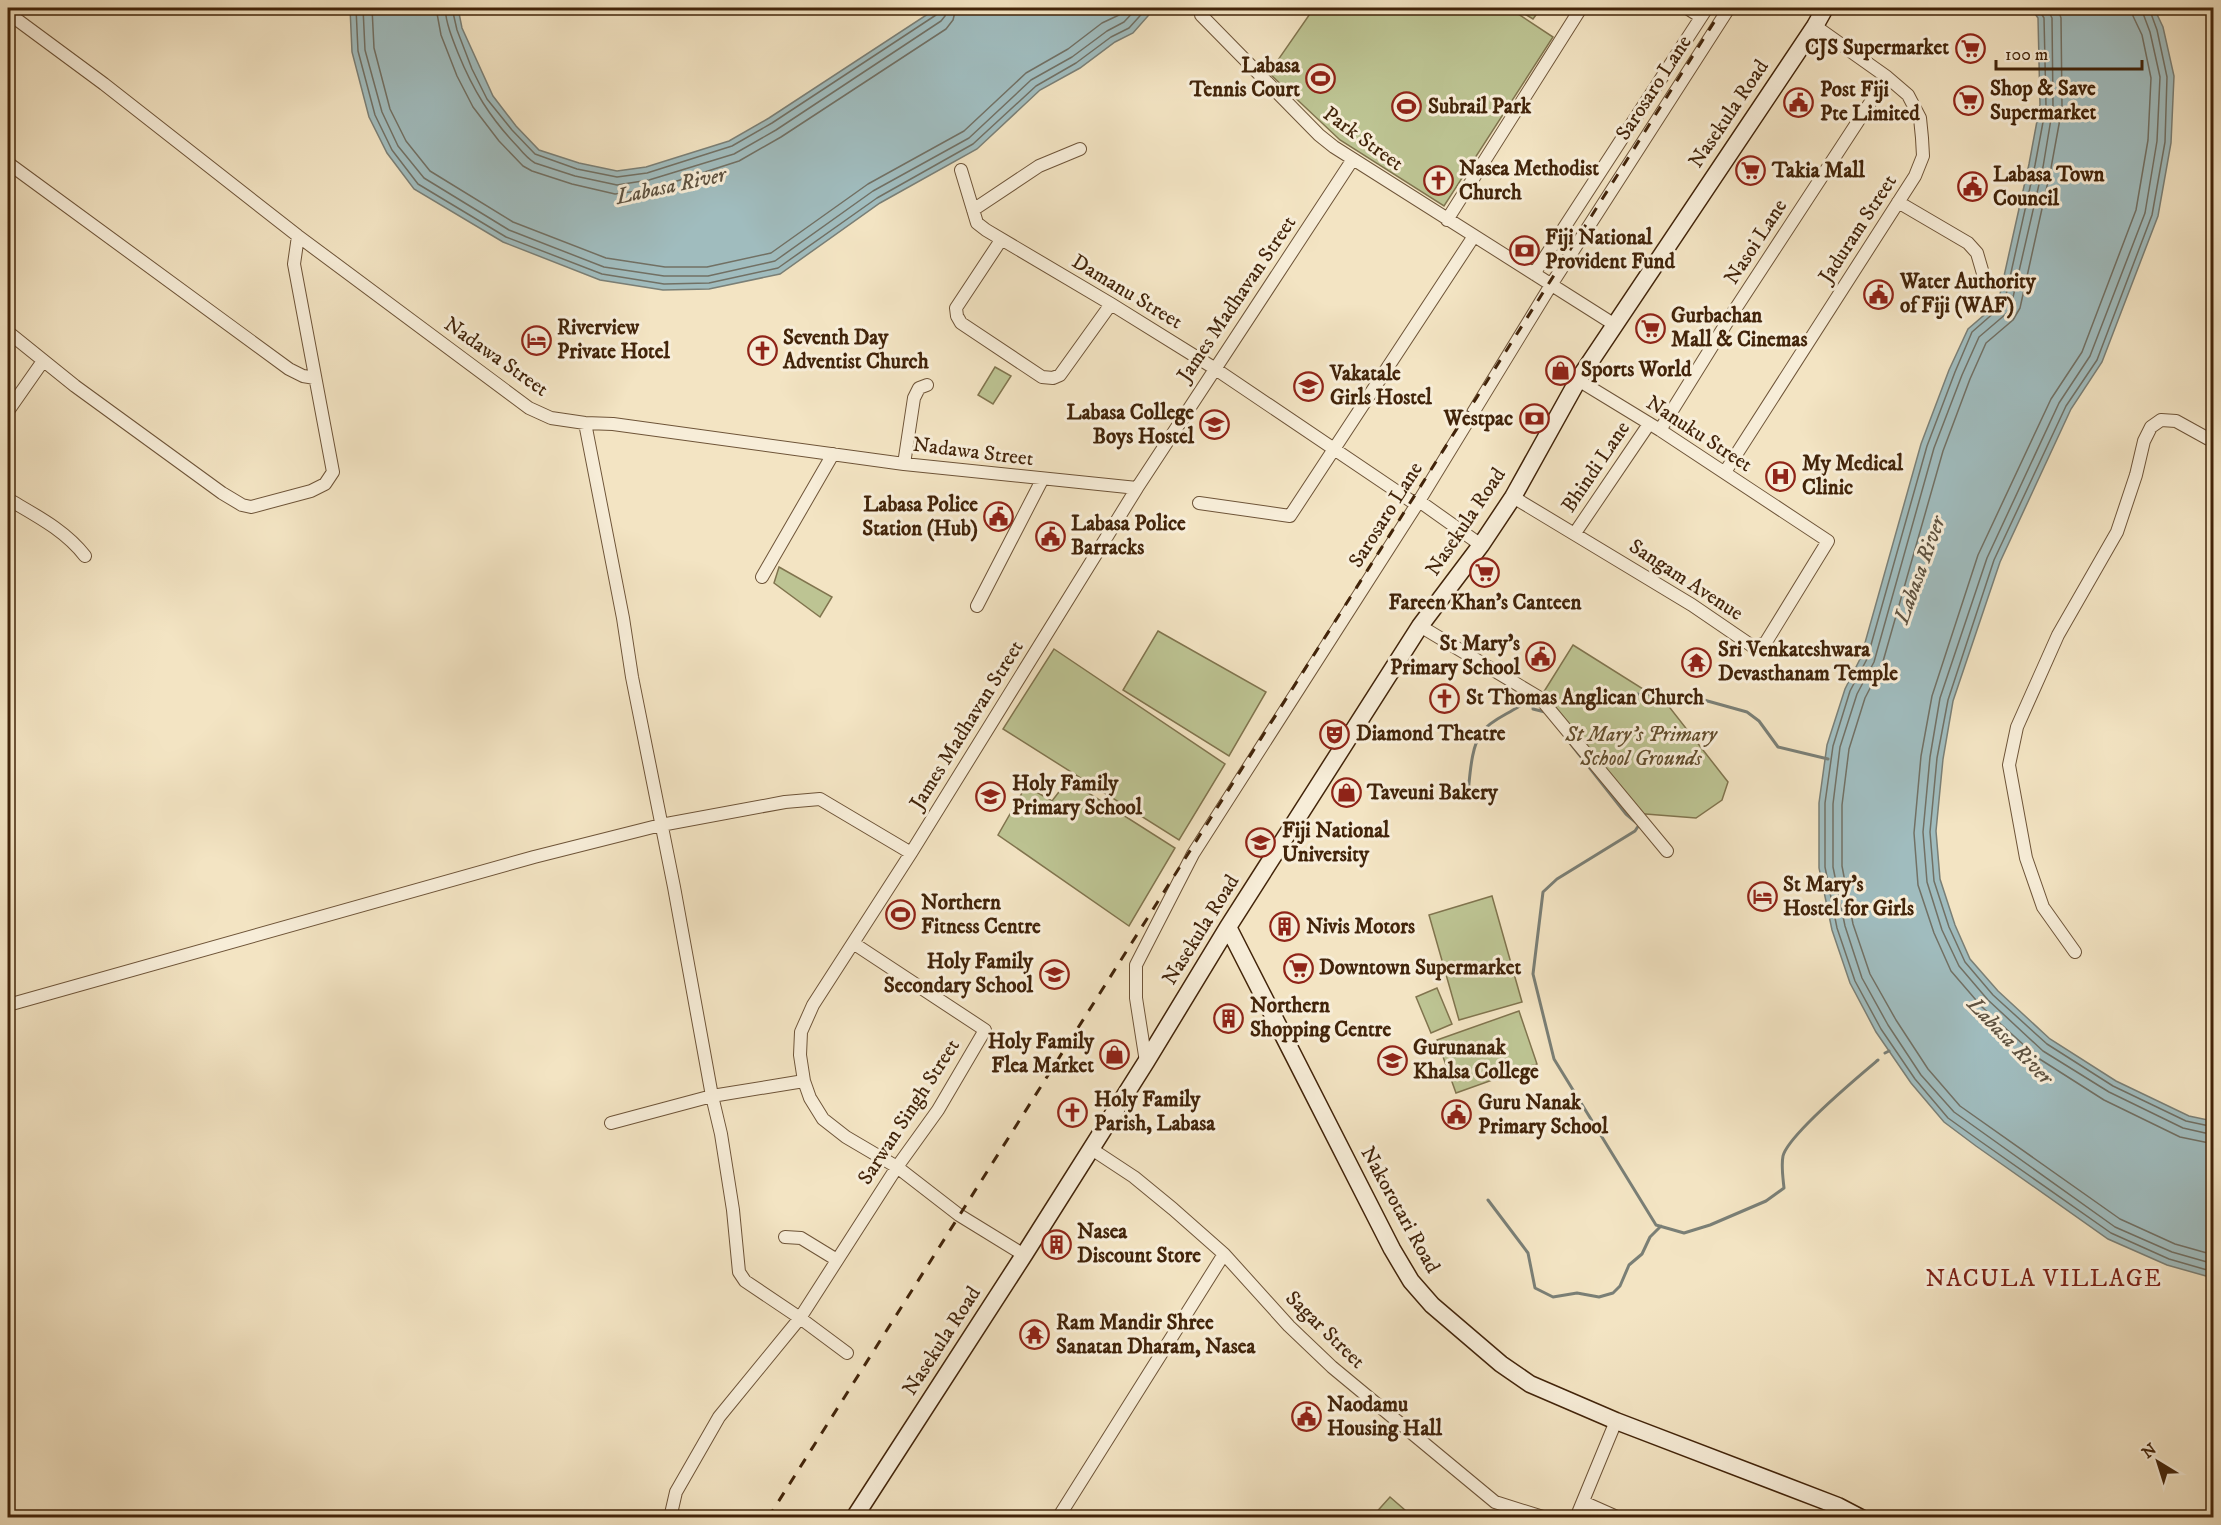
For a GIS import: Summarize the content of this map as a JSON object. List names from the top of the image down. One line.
{"streets":{"main road":["Nasekula Road","Nakorotari Road"],"street":["Sarosaro Lane","Park Street","Jaduram Street","Nasoi Lane","Damanu Street","James Madhavan Street","Nadawa Street","Nanuku Street","Bhindi Lane","Sangam Avenue","Sarwan Singh Street","Sagar Street"]},"crossings":[["Sarosaro Lane","Nasekula Road"],["Sarosaro Lane","Park Street"],["Sarosaro Lane","Damanu Street"],["Nasekula Road","Park Street"],["Nasekula Road","Jaduram Street"],["Nasekula Road","Damanu Street"],["Nasekula Road","James Madhavan Street"],["Nasekula Road","Nanuku Street"],["Nasekula Road","Sangam Avenue"],["Nasekula Road","Nakorotari Road"],["Nasekula Road","Sagar Street"],["Park Street","James Madhavan Street"],["Jaduram Street","Nasoi Lane"],["Jaduram Street","Nanuku Street"],["Nasoi Lane","Nanuku Street"],["Nasoi Lane","Bhindi Lane"],["Damanu Street","James Madhavan Street"],["James Madhavan Street","Nadawa Street"],["James Madhavan Street","Sarwan Singh Street"],["Nanuku Street","Bhindi Lane"],["Nanuku Street","Sangam Avenue"],["Bhindi Lane","Sangam Avenue"]],"districts":["NACULA VILLAGE"],"water":["Labasa River"],"parks":["St Mary's Primary School Grounds"],"places":{"supermarket":["CJS Supermarket","Shop & Save Supermarket","Takia Mall","Gurbachan Mall & Cinemas","Fareen Khan's Canteen","Downtown Supermarket"],"sports":["Labasa Tennis Court","Subrail Park","Northern Fitness Centre"],"public building":["Post Fiji Pte Limited","Labasa Town Council","Water Authority of Fiji (WAF)","Labasa Police Station (Hub)","Labasa Police Barracks","St Mary's Primary School","Guru Nanak Primary School","Naodamu Housing Hall"],"church":["Nasea Methodist Church","Seventh Day Adventist Church","St Thomas Anglican Church","Holy Family Parish, Labasa"],"bank":["Fiji National Provident Fund","Westpac"],"hotel":["Riverview Private Hotel","St Mary's Hostel for Girls"],"shop":["Sports World","Taveuni Bakery","Holy Family Flea Market"],"school or university":["Vakatale Girls Hostel","Labasa College Boys Hostel","Holy Family Primary School","Fiji National University","Holy Family Secondary School","Gurunanak Khalsa College"],"hospital":["My Medical Clinic"],"temple":["Sri Venkateshwara Devasthanam Temple","Ram Mandir Shree Sanatan Dharam, Nasea"],"theatre":["Diamond Theatre"],"building":["Nivis Motors","Northern Shopping Centre","Nasea Discount Store"]},"scale_bar":"100 m","north":"top left"}
